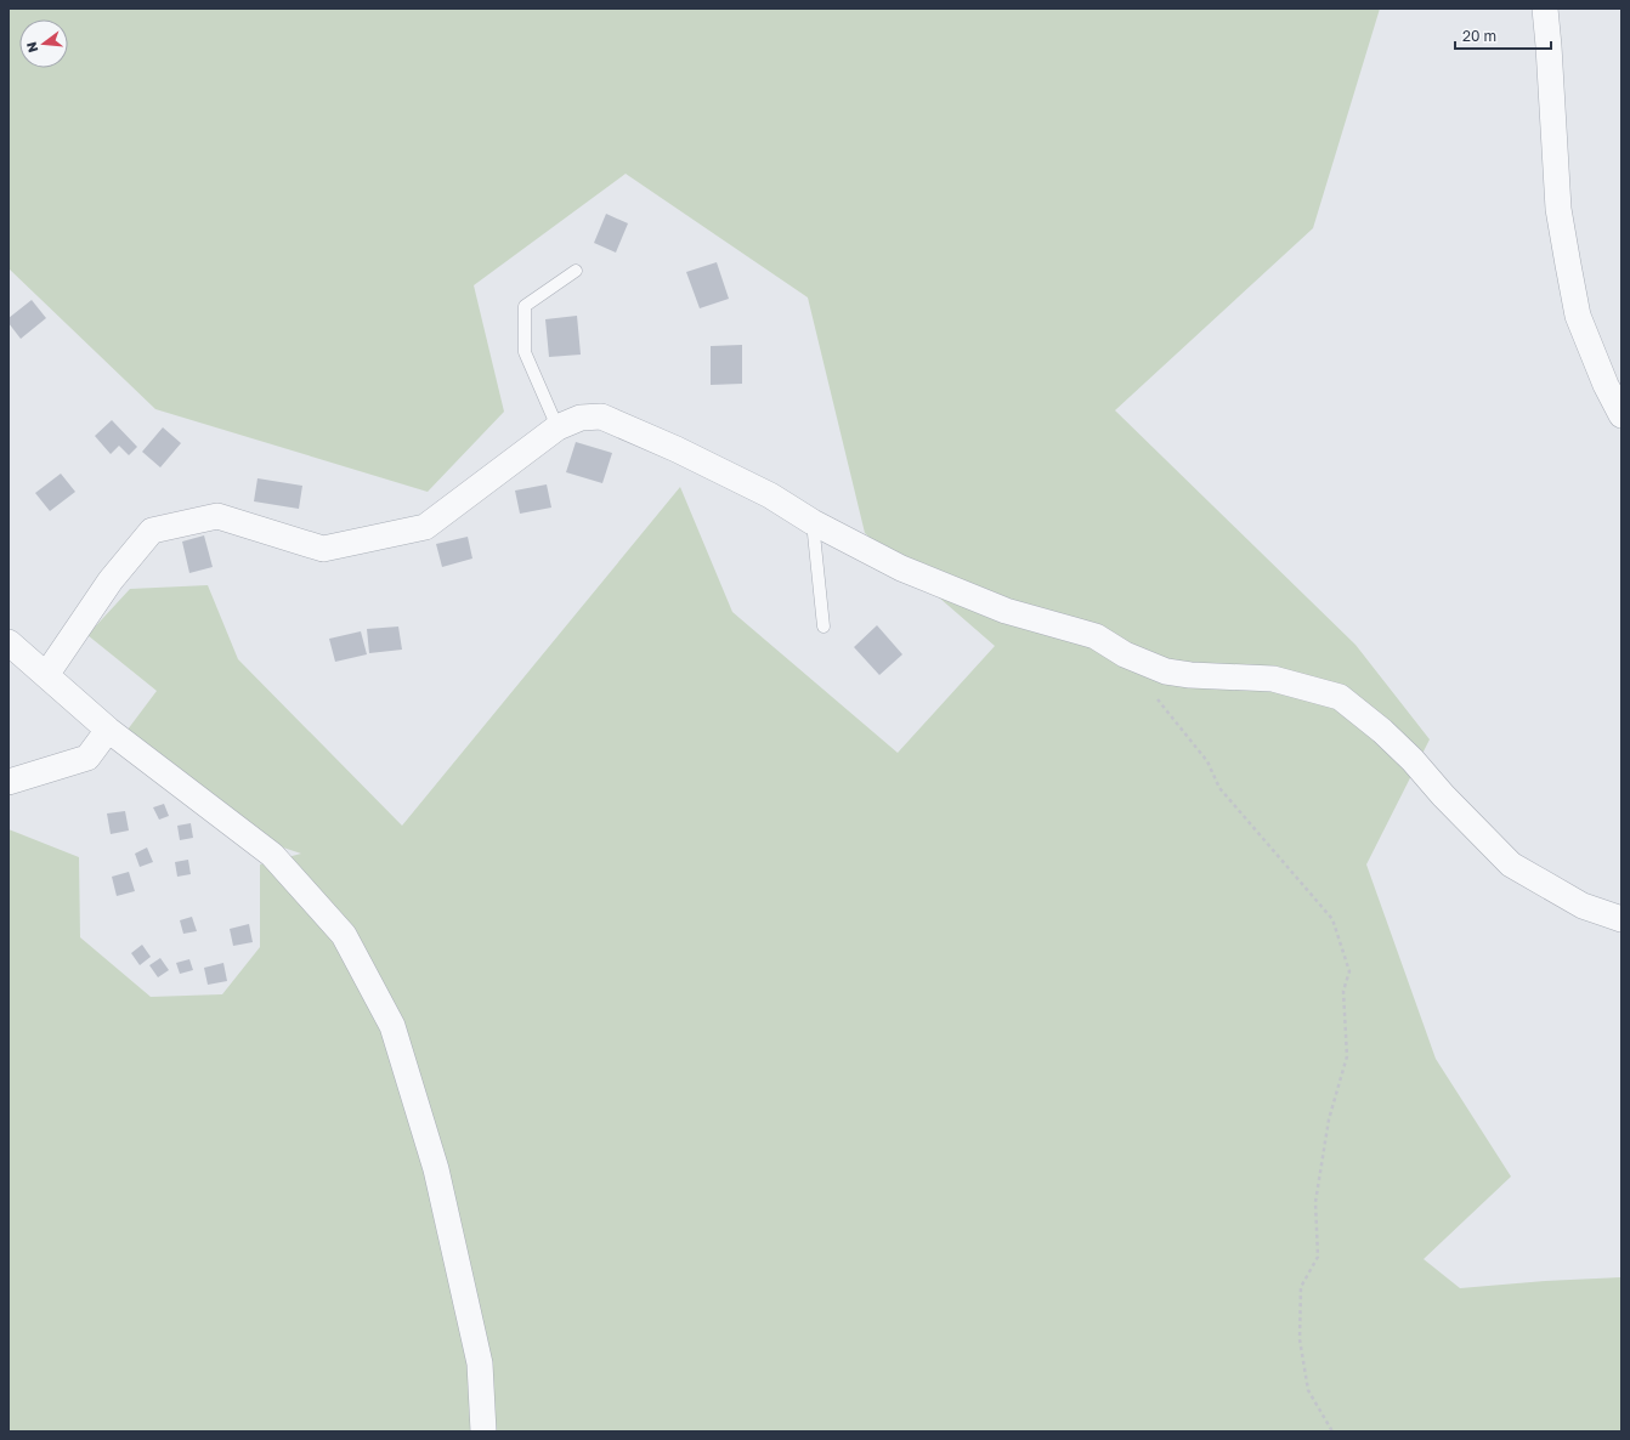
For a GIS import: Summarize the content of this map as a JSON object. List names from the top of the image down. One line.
{"scale_bar":"20 m","north":"left"}
